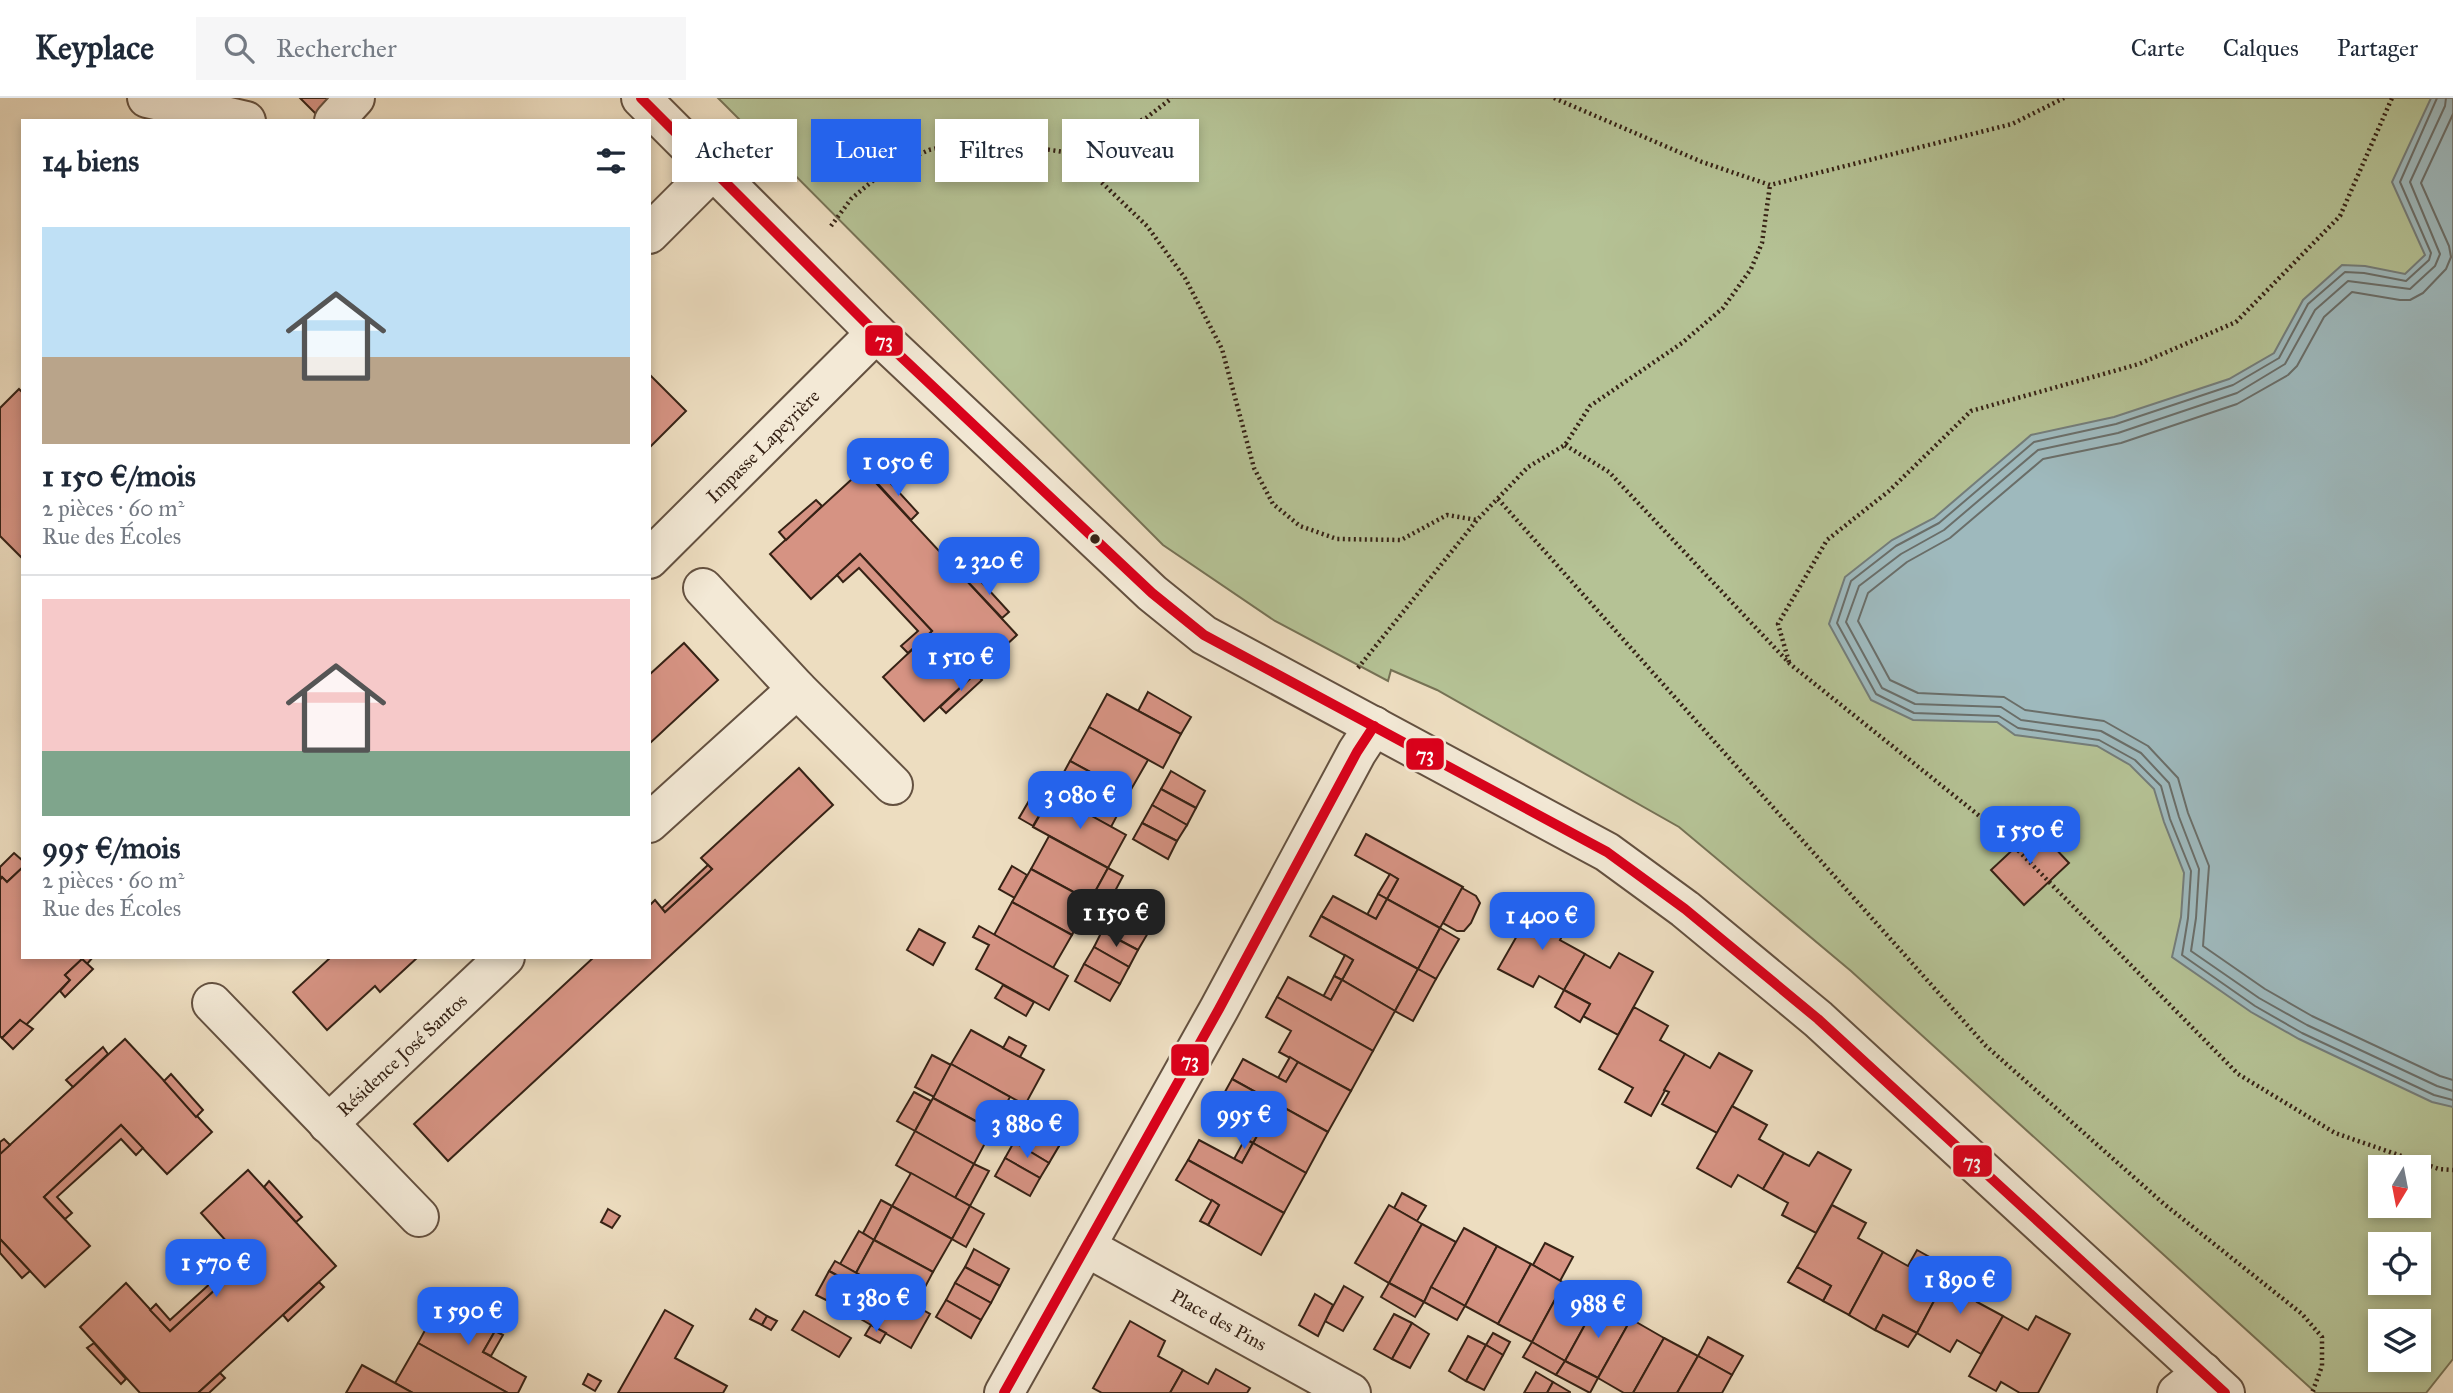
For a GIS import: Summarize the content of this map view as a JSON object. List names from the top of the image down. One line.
{"streets":{"street":["Impasse Lapeyrière","Résidence José Santos","Place des Pins"]},"lines":["transit line 73"],"north":"bottom","page":{"header":"Keyplace","search":"Rechercher","nav":["Carte","Calques","Partager"],"chip":["Acheter","Louer","Filtres","Nouveau"],"heading":"14 biens","list":[{"name":"1 150 €/mois","note":"2 pièces · 60 m² · Rue des Écoles"},{"name":"995 €/mois","note":"2 pièces · 60 m² · Rue des Écoles"}],"price":["1 050 €","2 320 €","1 510 €","3 080 €","1 550 €","1 150 €","1 400 €","995 €","3 880 €","1 570 €","1 890 €","1 380 €","988 €","1 590 €"]}}
